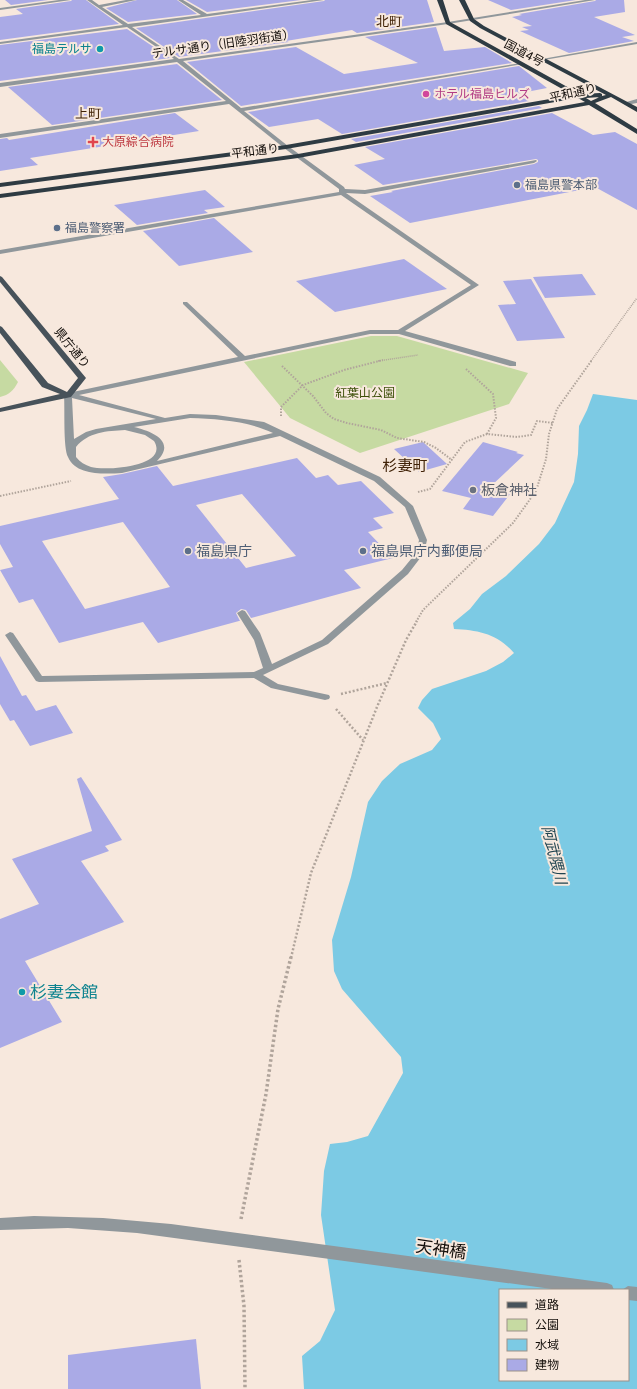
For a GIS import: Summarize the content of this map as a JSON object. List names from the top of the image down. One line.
{"streets":{"highway":["国道4号","平和通り"],"main road":["県庁通り"],"street":["テルサ通り（旧陸羽街道）","天神橋"]},"crossings":[["テルサ通り（旧陸羽街道）","国道4号"],["国道4号","平和通り"]],"districts":["北町","上町","杉妻町"],"water":["阿武隈川"],"parks":["紅葉山公園"],"places":{"other":["福島テルサ","ホテル福島ヒルズ","福島県警本部","福島警察署","板倉神社","福島県庁","福島県庁内郵便局","杉妻会館"],"health":["大原綜合病院"]},"legend":["道路","公園","水域","建物"]}
